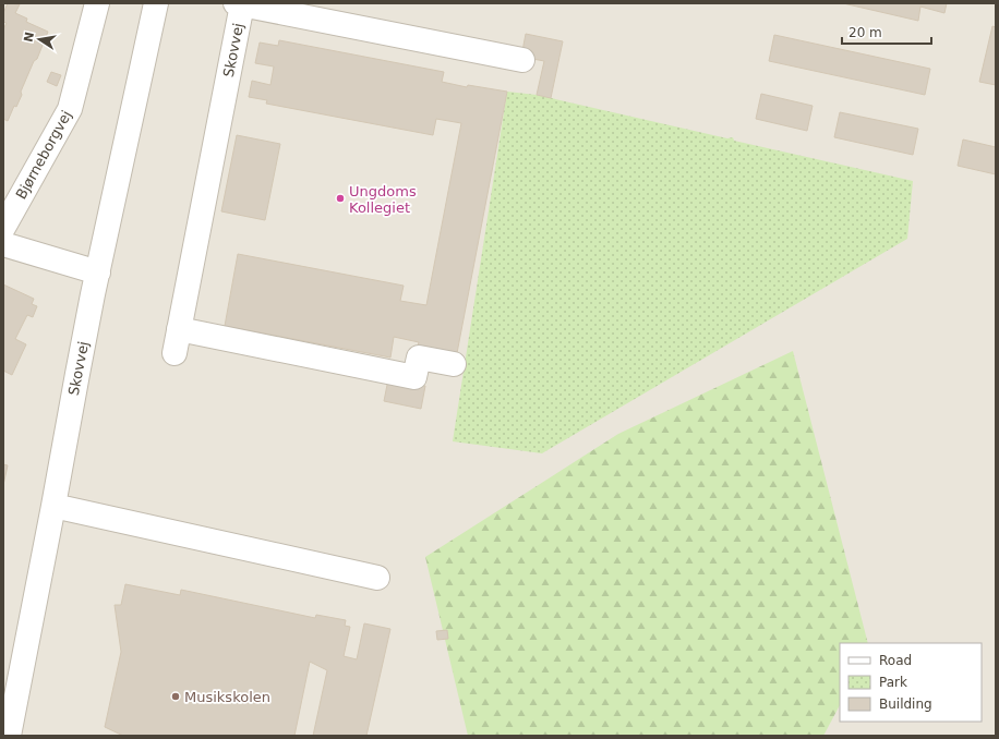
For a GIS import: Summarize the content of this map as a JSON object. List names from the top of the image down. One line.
{"streets":{"street":["Skovvej","Bjørneborgvej"]},"places":["Ungdoms Kollegiet","Musikskolen"],"legend":["Road","Park","Building"],"scale_bar":"20 m","north":"left"}
